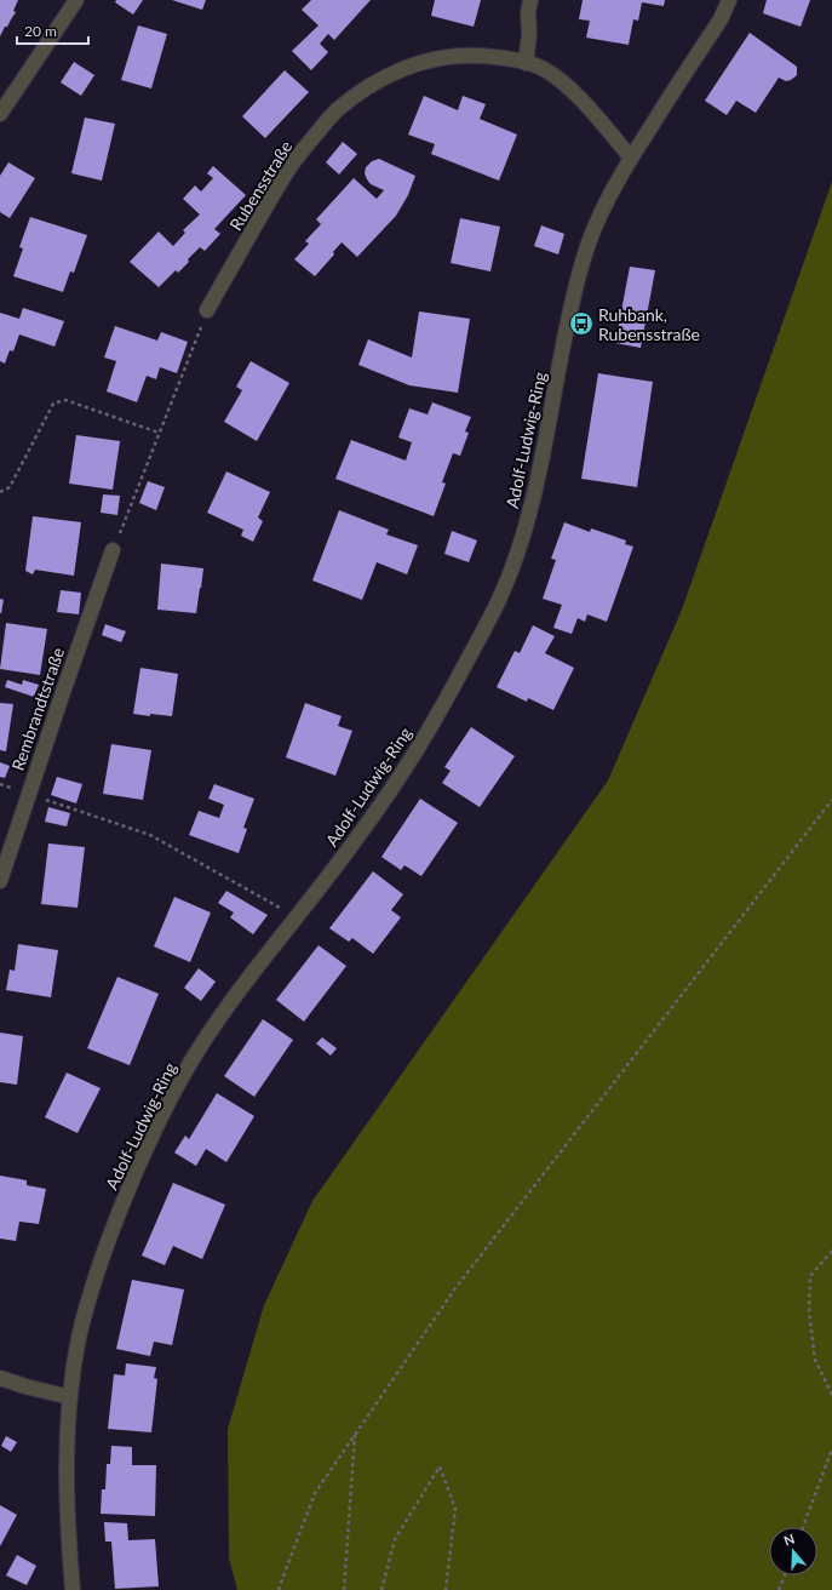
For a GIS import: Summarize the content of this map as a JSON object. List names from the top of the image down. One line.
{"streets":{"street":["Rubensstraße","Adolf-Ludwig-Ring","Rembrandtstraße"]},"crossings":[["Rubensstraße","Adolf-Ludwig-Ring"]],"places":{"bus stop":["Ruhbank, Rubensstraße"]},"scale_bar":"20 m","north":"top"}
